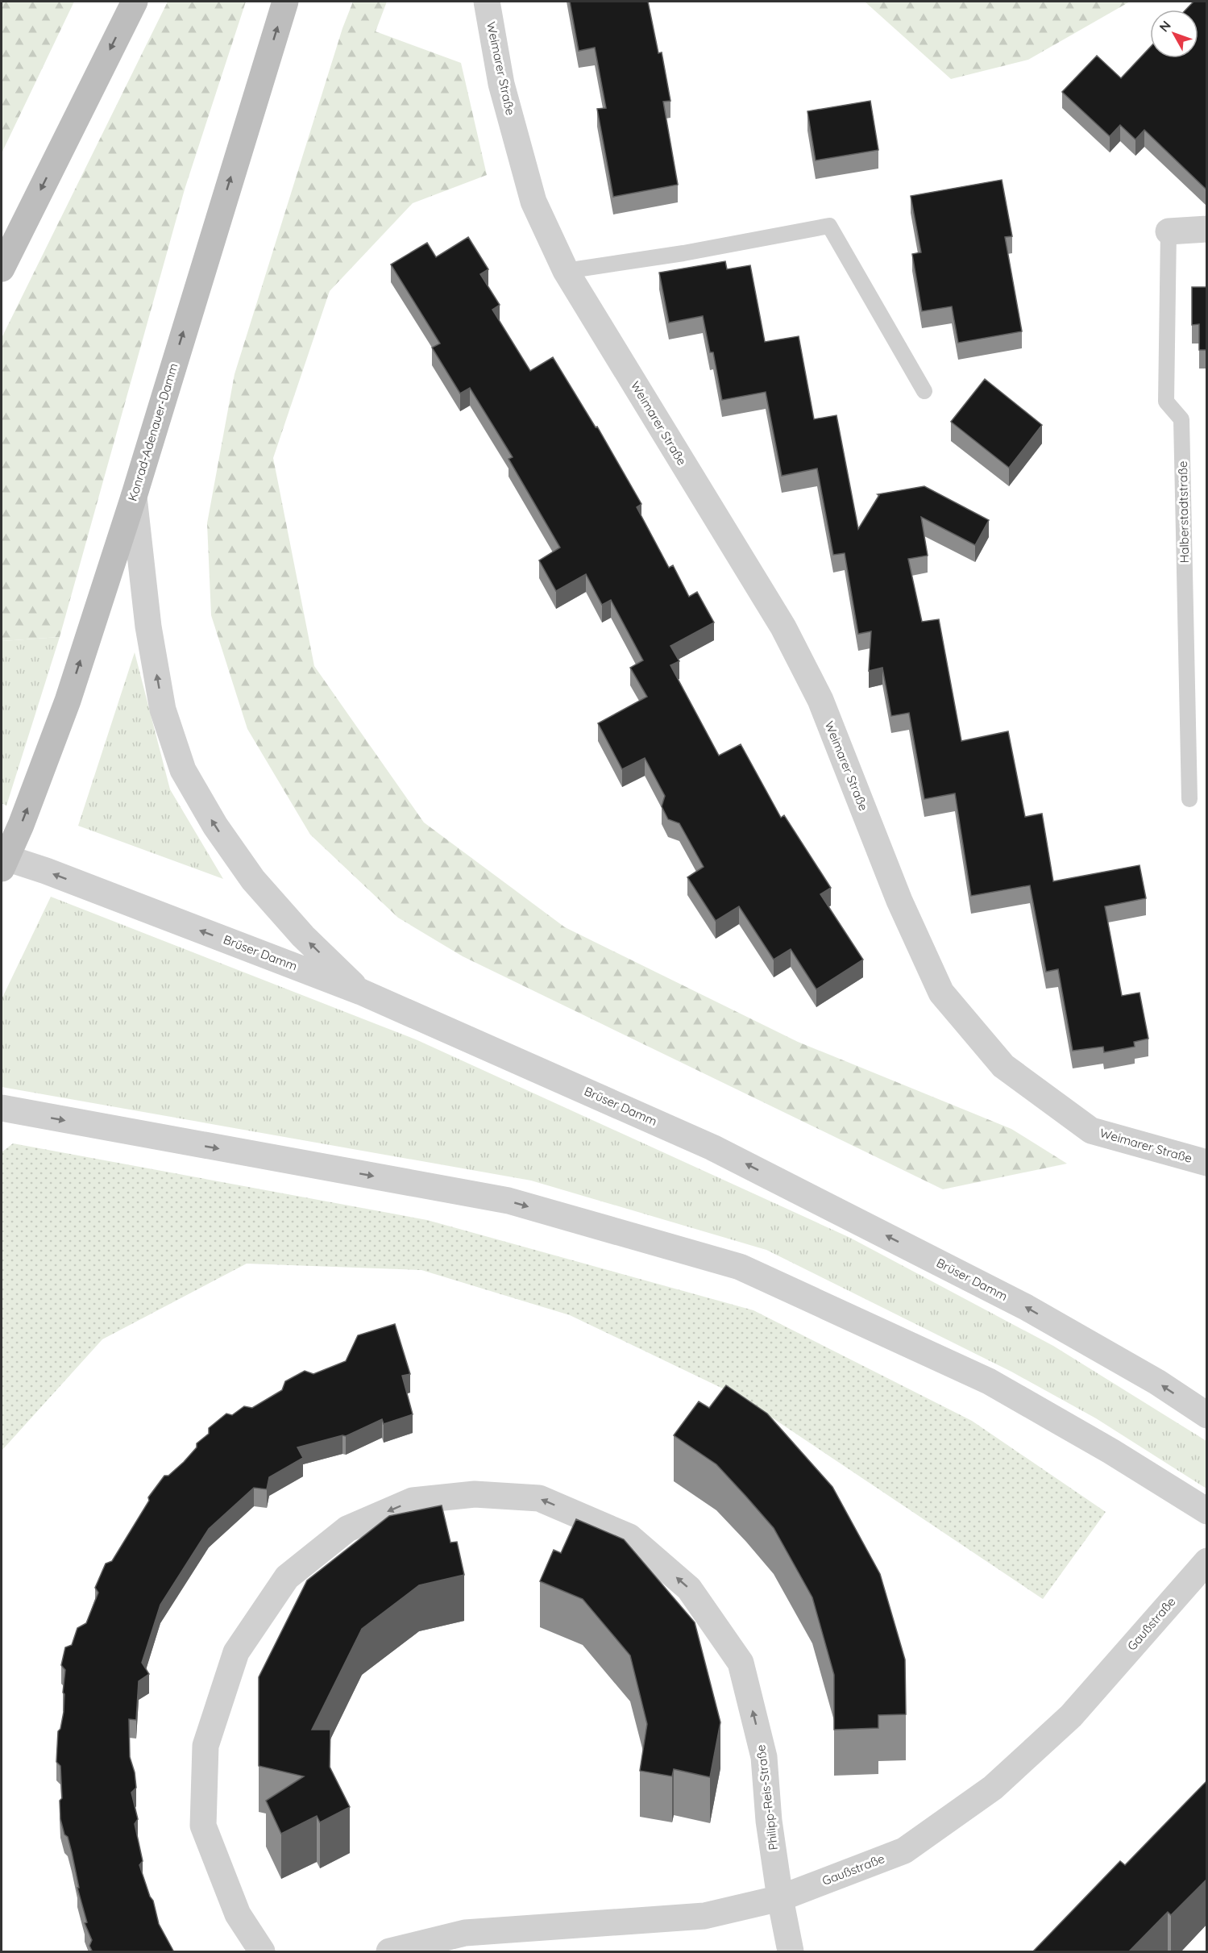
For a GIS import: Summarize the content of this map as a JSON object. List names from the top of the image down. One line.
{"streets":{"main road":["Konrad-Adenauer-Damm"],"street":["Weimarer Straße","Brüser Damm","Gaußstraße","Philipp-Reis-Straße"],"lane":["Halberstadtstraße"]},"crossings":[["Konrad-Adenauer-Damm","Brüser Damm"],["Gaußstraße","Philipp-Reis-Straße"]],"north":"top left"}
